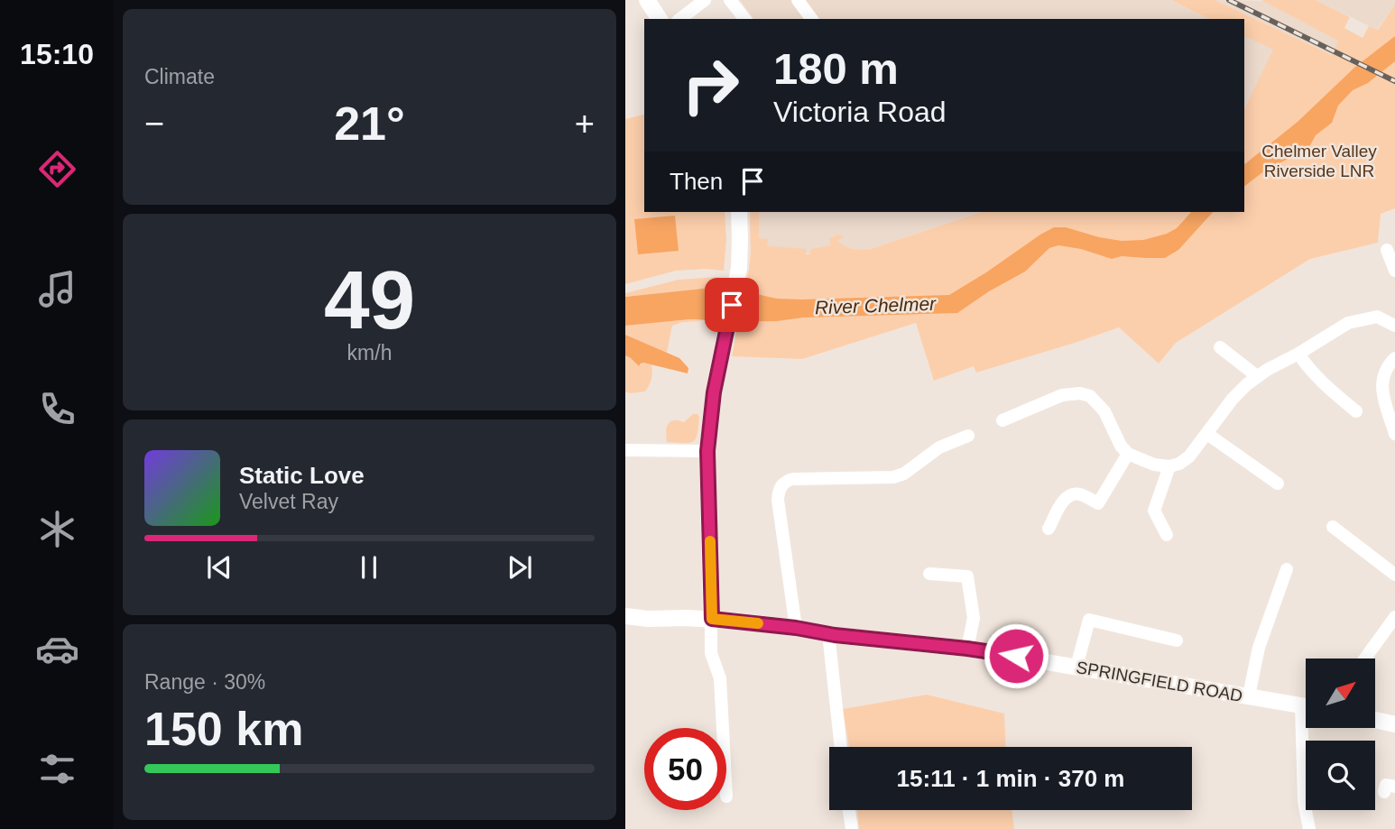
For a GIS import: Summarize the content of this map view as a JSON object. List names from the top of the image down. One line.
{"streets":{"main road":["SPRINGFIELD ROAD"]},"water":["River Chelmer"],"parks":["Chelmer Valley Riverside LNR"],"north":"top right","page":{"tabs":"15:10","tile":["Climate",["49","km/h"],["Range · 30%","150 km"]],"turn":["180 m","Victoria Road"],"heat":["−","21°","+"],"then":"Then","song":["Static Love","Velvet Ray"],"limit":"50","trip":"15:11 · 1 min · 370 m"}}
